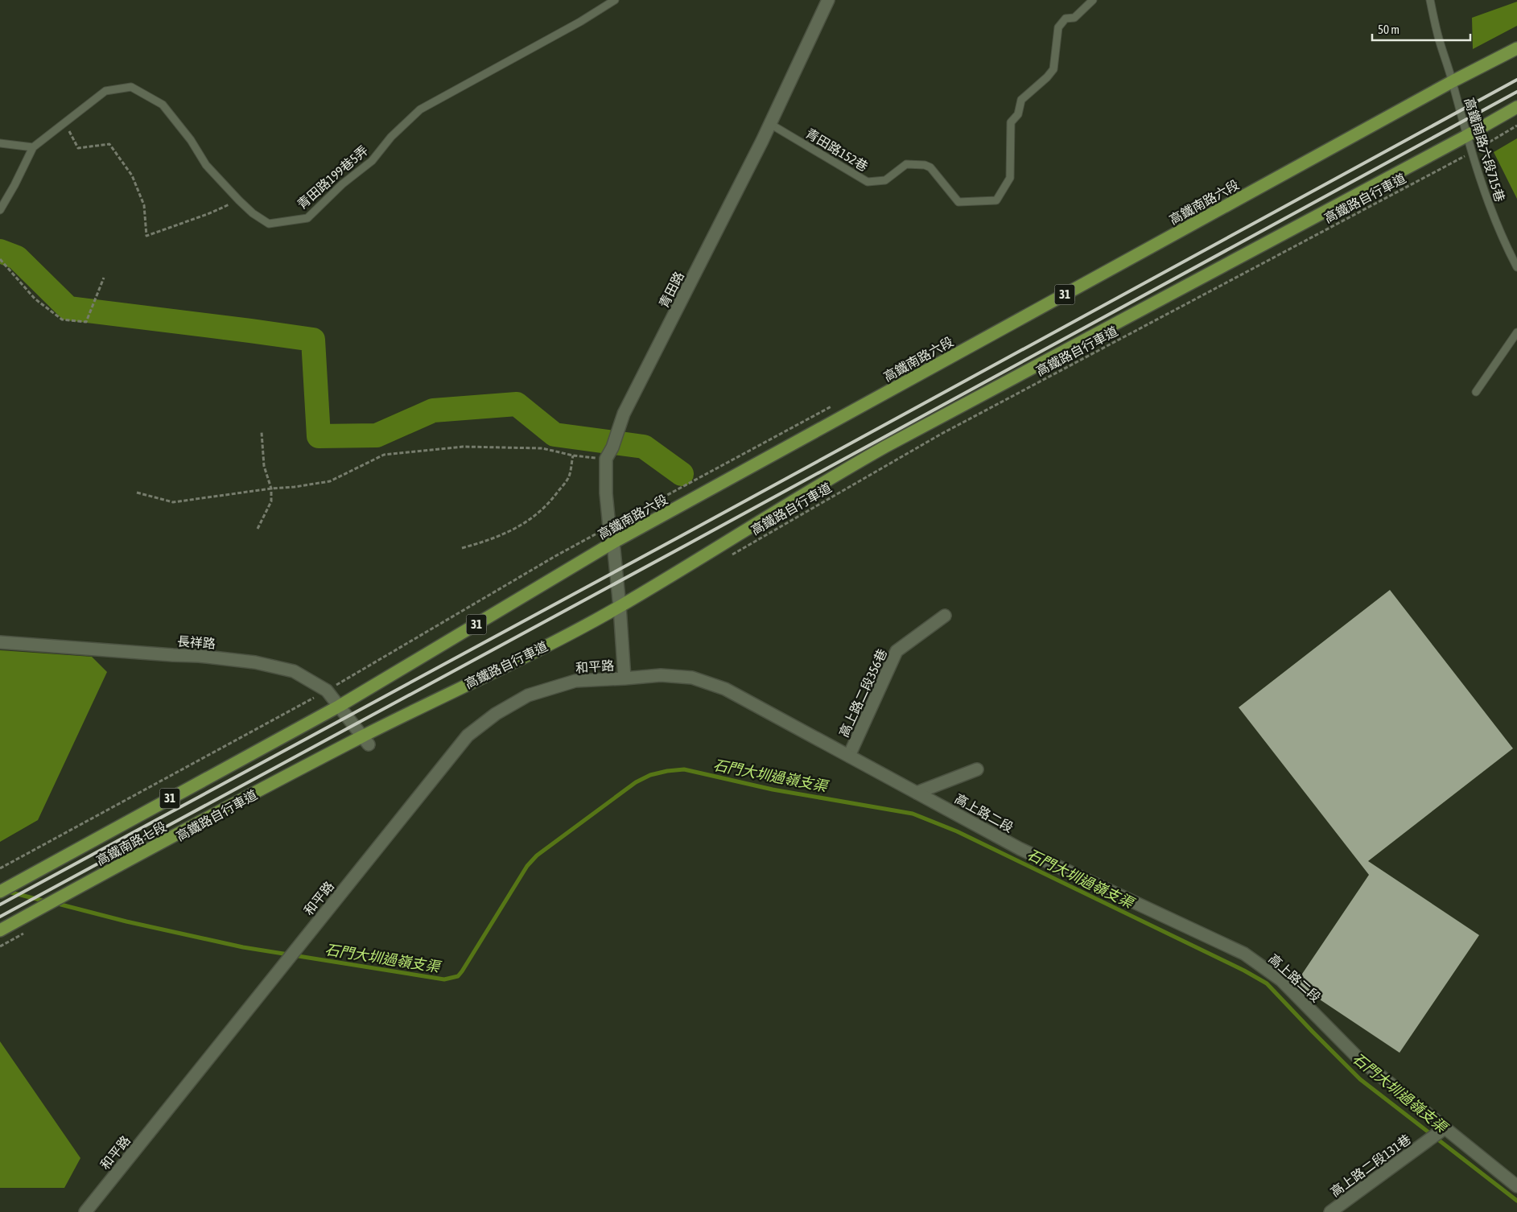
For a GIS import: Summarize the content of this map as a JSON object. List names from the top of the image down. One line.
{"streets":{"main road":["高鐵南路六段","31","高鐵南路七段"],"street":["青田路","長祥路","和平路","高上路二段356巷","高上路二段","高上路二段131巷"],"lane":["青田路152巷","高鐵南路六段715巷","青田路199巷5弄"],"path":["高鐵路自行車道"]},"crossings":[["青田路152巷","青田路"],["高鐵南路六段715巷","高鐵路自行車道"],["高鐵南路六段715巷","高鐵南路六段"],["高鐵南路六段","青田路"],["高鐵南路六段","長祥路"],["高鐵南路六段","高鐵南路七段"],["長祥路","高鐵南路七段"],["和平路","高上路二段"],["高上路二段356巷","高上路二段"],["高上路二段","高上路二段131巷"]],"water":["石門大圳過嶺支渠"],"scale_bar":"50 m"}
